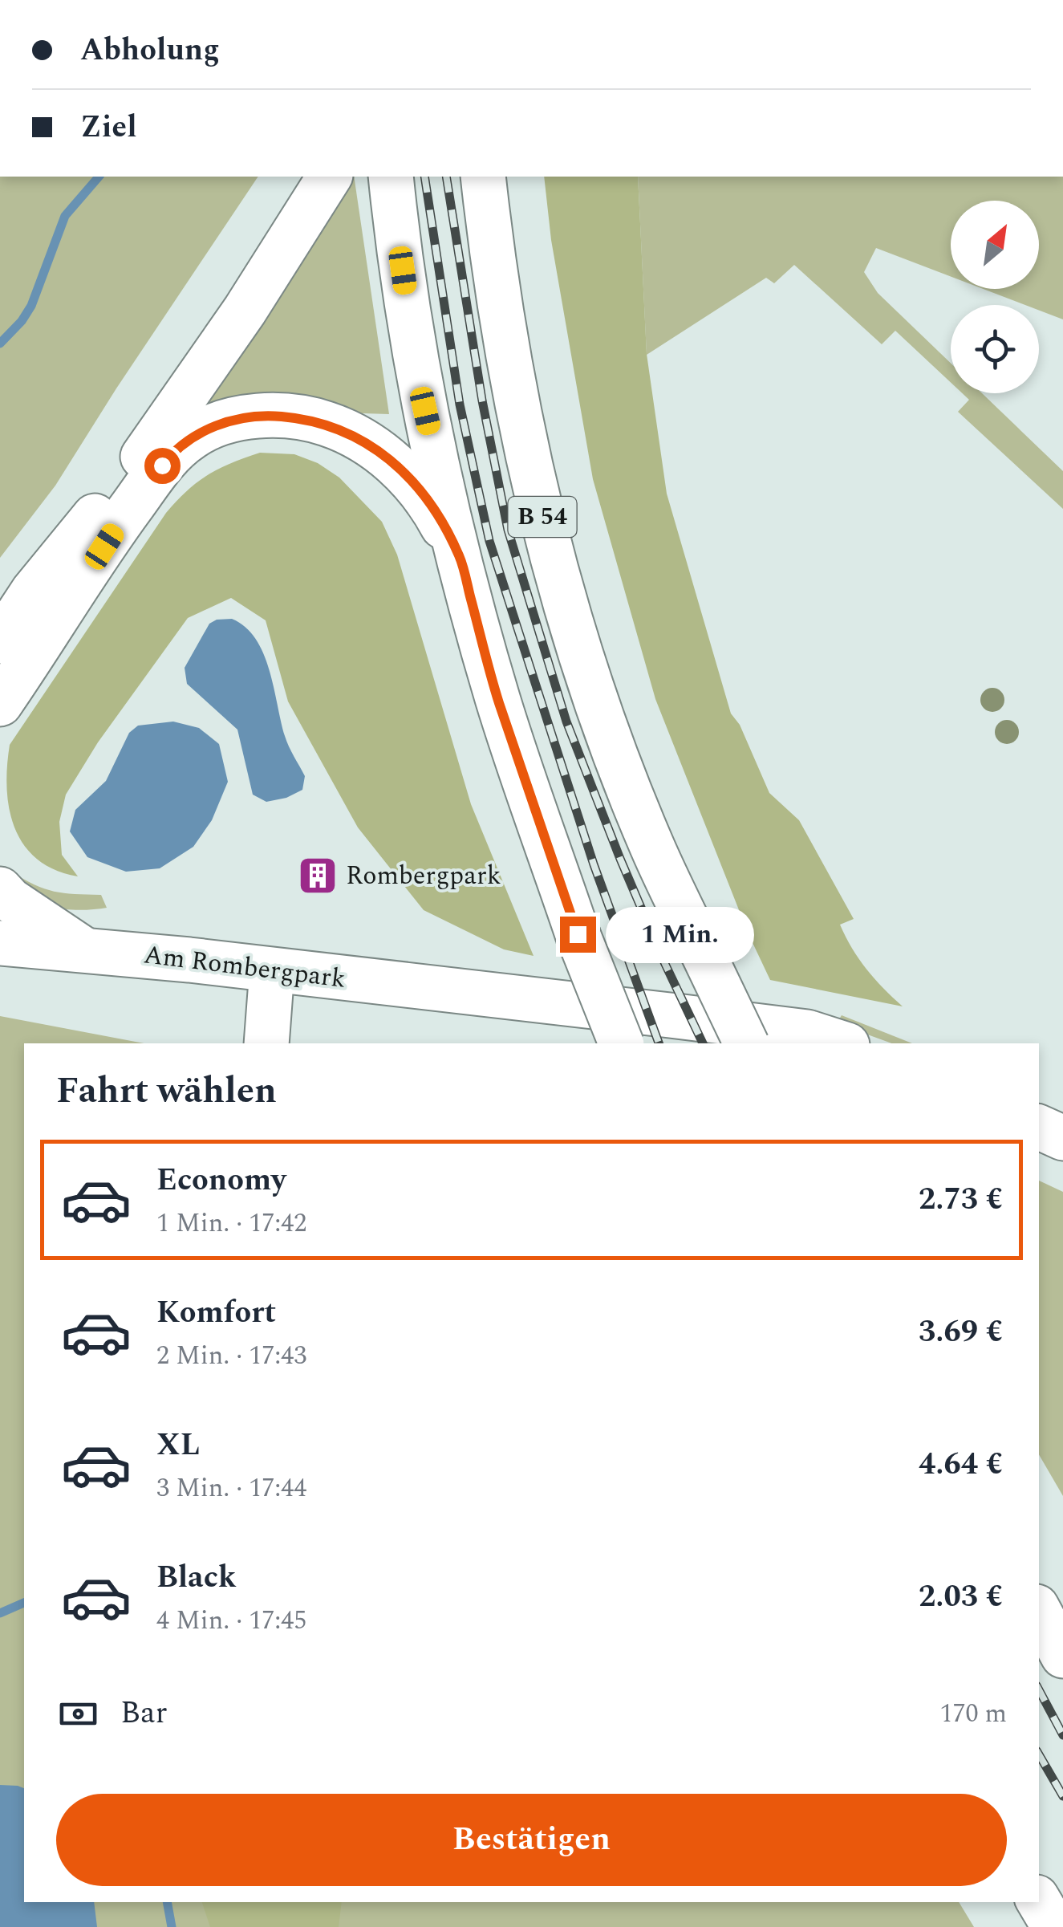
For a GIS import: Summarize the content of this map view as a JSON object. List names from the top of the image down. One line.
{"streets":{"main road":["B 54","Am Rombergpark"]},"places":{"building":["Rombergpark"]},"north":"top right","page":{"banner":["Abholung","Ziel"],"bubble":"1 Min.","heading":"Fahrt wählen","list":[{"name":"Economy","note":"1 Min. · 17:42","value":"2.73 €"},{"name":"Komfort","note":"2 Min. · 17:43","value":"3.69 €"},{"name":"XL","note":"3 Min. · 17:44","value":"4.64 €"},{"name":"Black","note":"4 Min. · 17:45","value":"2.03 €"}],"pay":["Bar","170 m"],"buttons":"Bestätigen"}}
